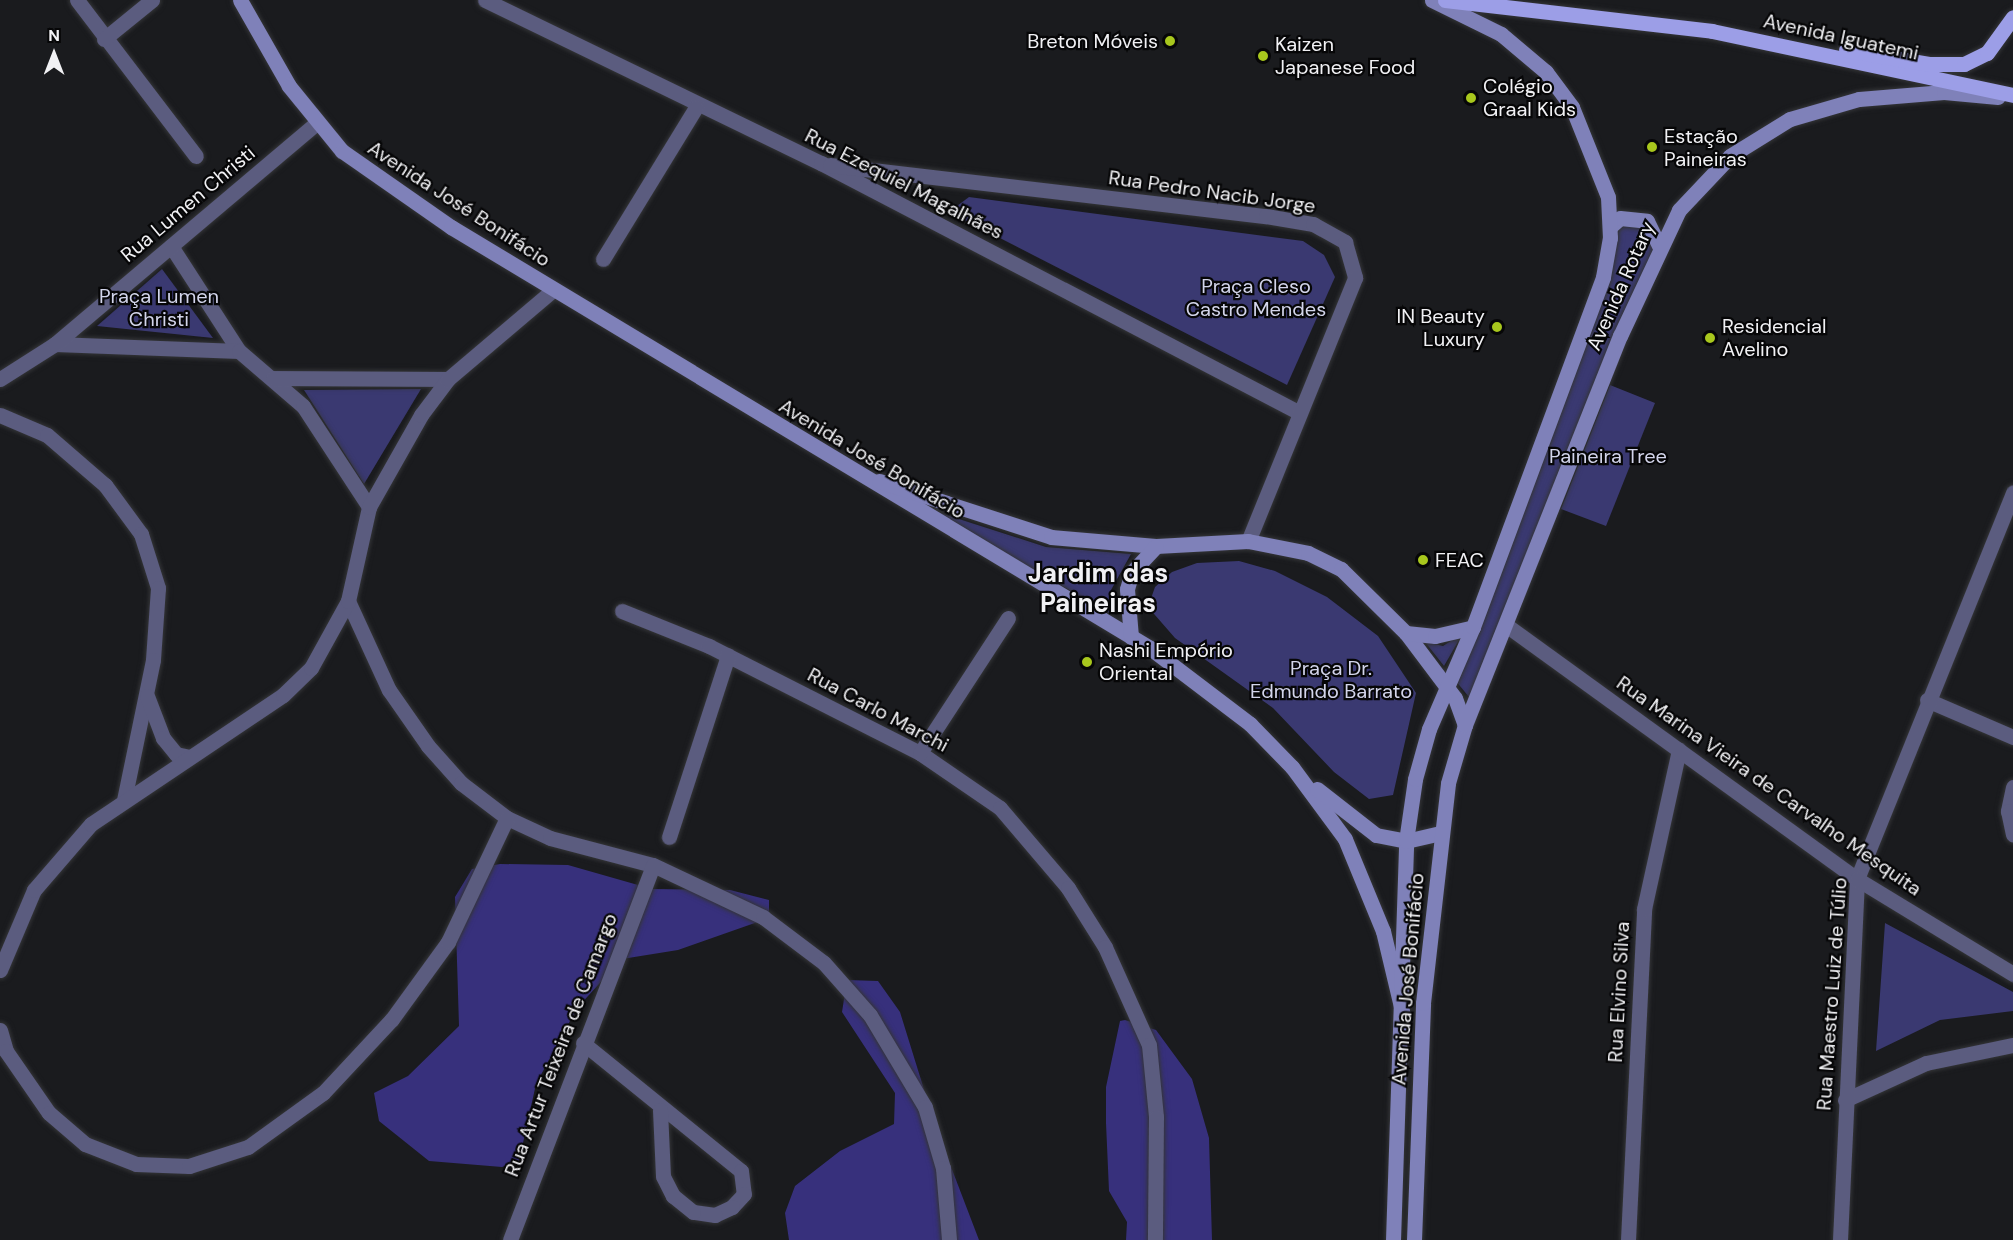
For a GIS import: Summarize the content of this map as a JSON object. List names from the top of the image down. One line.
{"streets":{"main road":["Avenida Iguatemi","Avenida José Bonifácio","Avenida Rotary"],"street":["Rua Ezequiel Magalhães","Rua Pedro Nacib Jorge","Rua Lumen Christi","Rua Carlo Marchi","Rua Marina Vieira de Carvalho Mesquita","Rua Elvino Silva","Rua Maestro Luiz de Túlio","Rua Artur Teixeira de Camargo"]},"crossings":[["Avenida Iguatemi","Avenida Rotary"],["Rua Ezequiel Magalhães","Rua Pedro Nacib Jorge"],["Rua Lumen Christi","Avenida José Bonifácio"],["Avenida José Bonifácio","Avenida Rotary"],["Avenida Rotary","Rua Marina Vieira de Carvalho Mesquita"],["Rua Marina Vieira de Carvalho Mesquita","Rua Elvino Silva"],["Rua Marina Vieira de Carvalho Mesquita","Rua Maestro Luiz de Túlio"]],"districts":["Jardim das Paineiras"],"parks":["Praça Cleso Castro Mendes","Praça Lumen Christi","Paineira Tree","Praça Dr. Edmundo Barrato"],"places":["Breton Móveis","Kaizen Japanese Food","Colégio Graal Kids","Estação Paineiras","IN Beauty Luxury","Residencial Avelino","FEAC","Nashi Empório Oriental"],"north":"top"}
